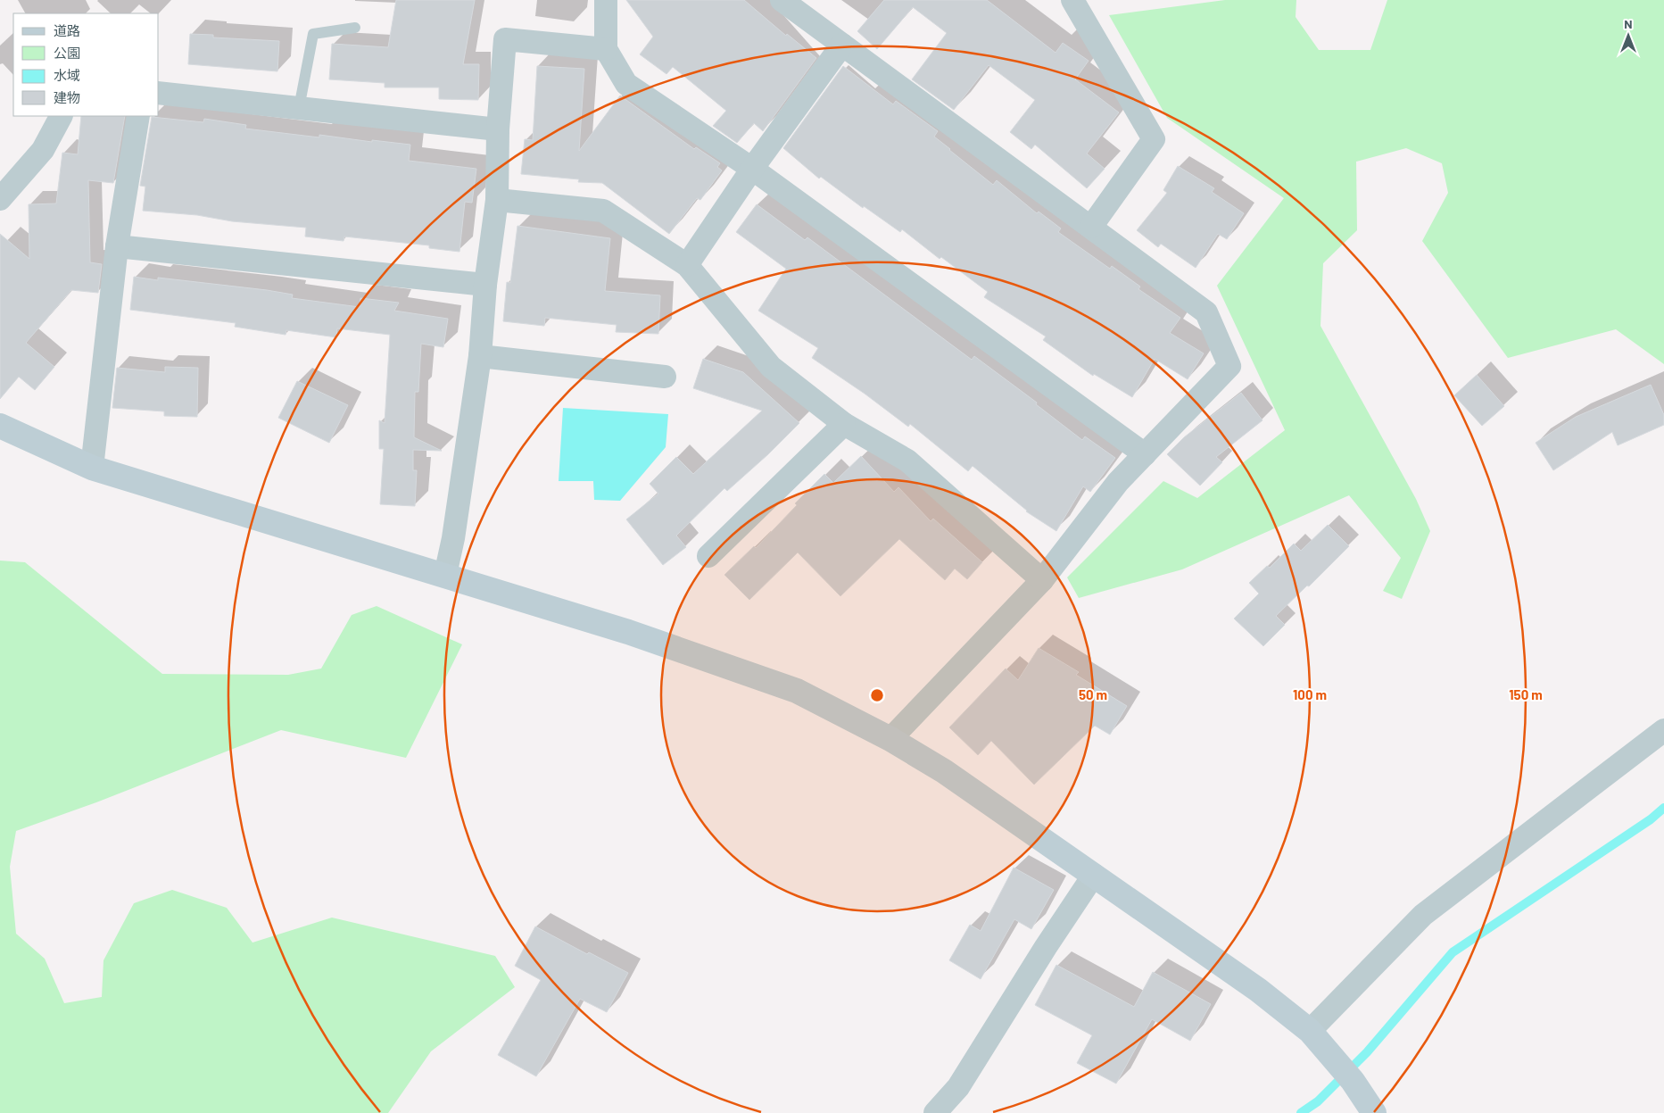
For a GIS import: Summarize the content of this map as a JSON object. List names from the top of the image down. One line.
{"legend":["道路","公園","水域","建物"],"north":"top","rings":["50 m","100 m","150 m"]}
